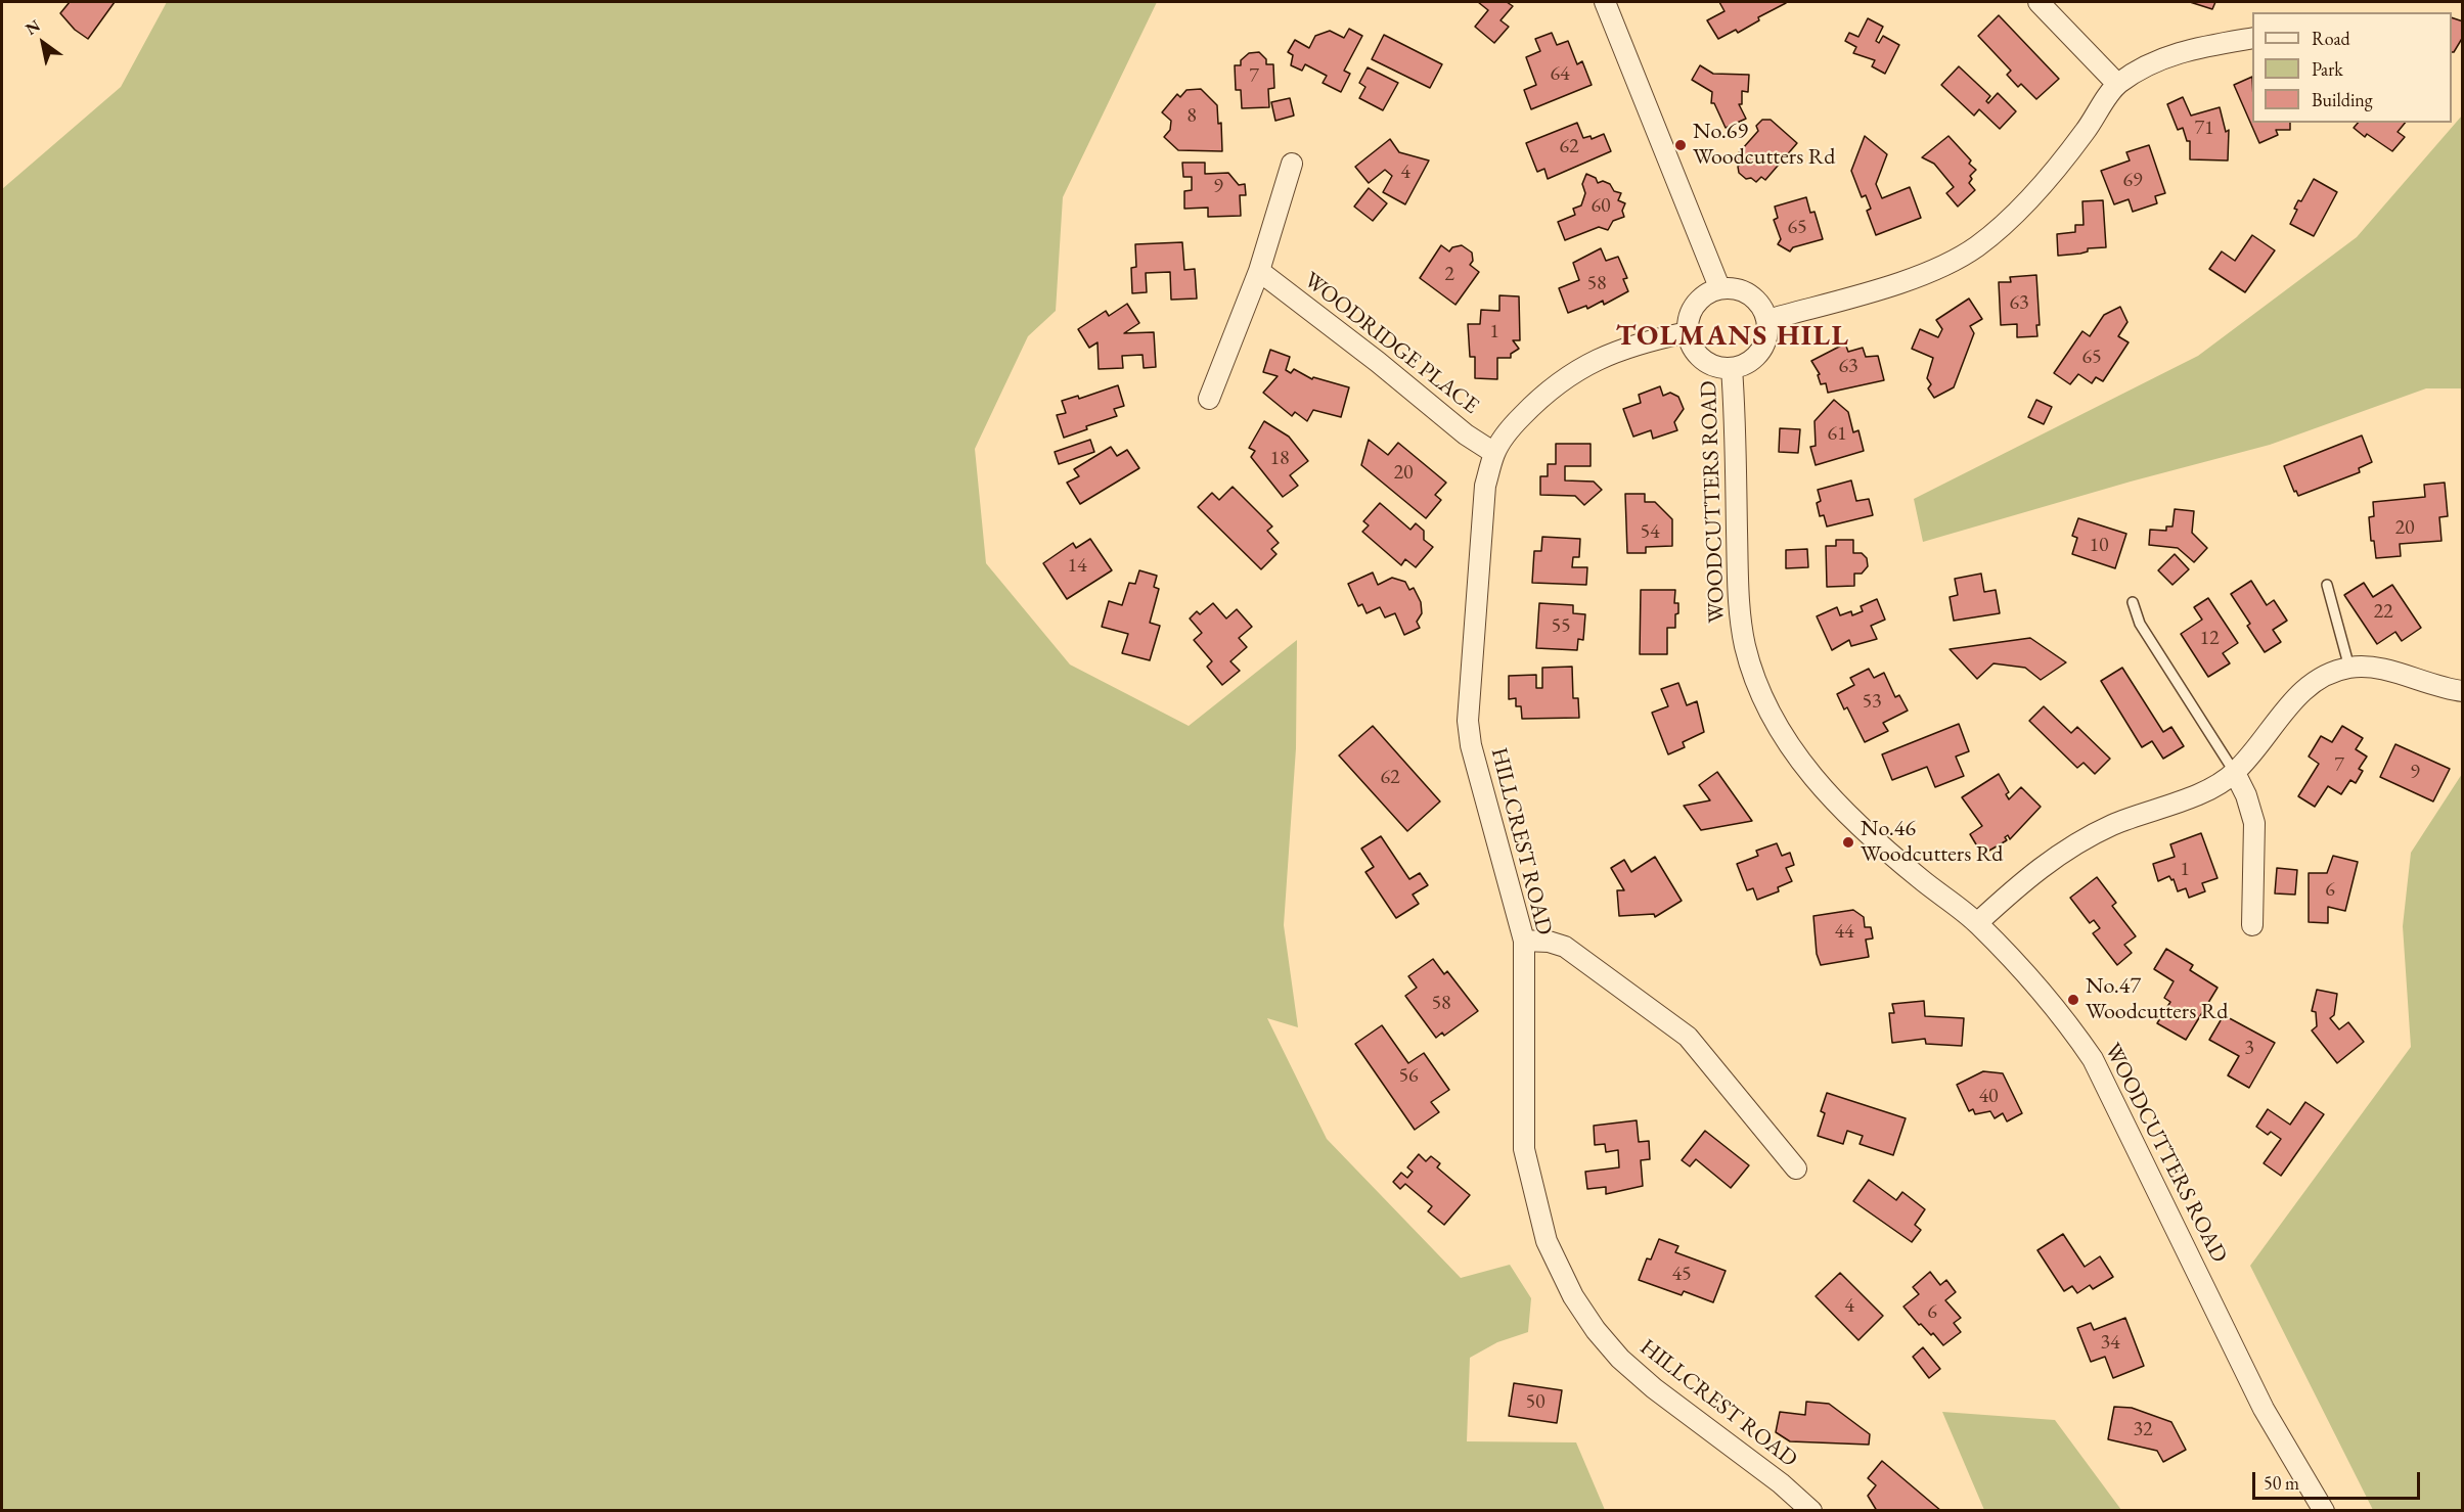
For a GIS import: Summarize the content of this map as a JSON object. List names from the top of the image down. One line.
{"streets":{"street":["WOODRIDGE PLACE","WOODCUTTERS ROAD","HILLCREST ROAD"]},"crossings":[["WOODRIDGE PLACE","HILLCREST ROAD"],["WOODCUTTERS ROAD","HILLCREST ROAD"]],"districts":["TOLMANS HILL"],"places":["No.69 Woodcutters Rd","No.46 Woodcutters Rd","No.47 Woodcutters Rd"],"house_numbers":["64","7","8","71","62","4","69","9","60","65","2","58","63","1","65","63","61","18","20","20","54","10","14","22","55","12","53","7","9","62","1","6","44","58","3","56","40","45","4","6","34","50","32"],"legend":["Road","Park","Building"],"scale_bar":"50 m","north":"top left"}
